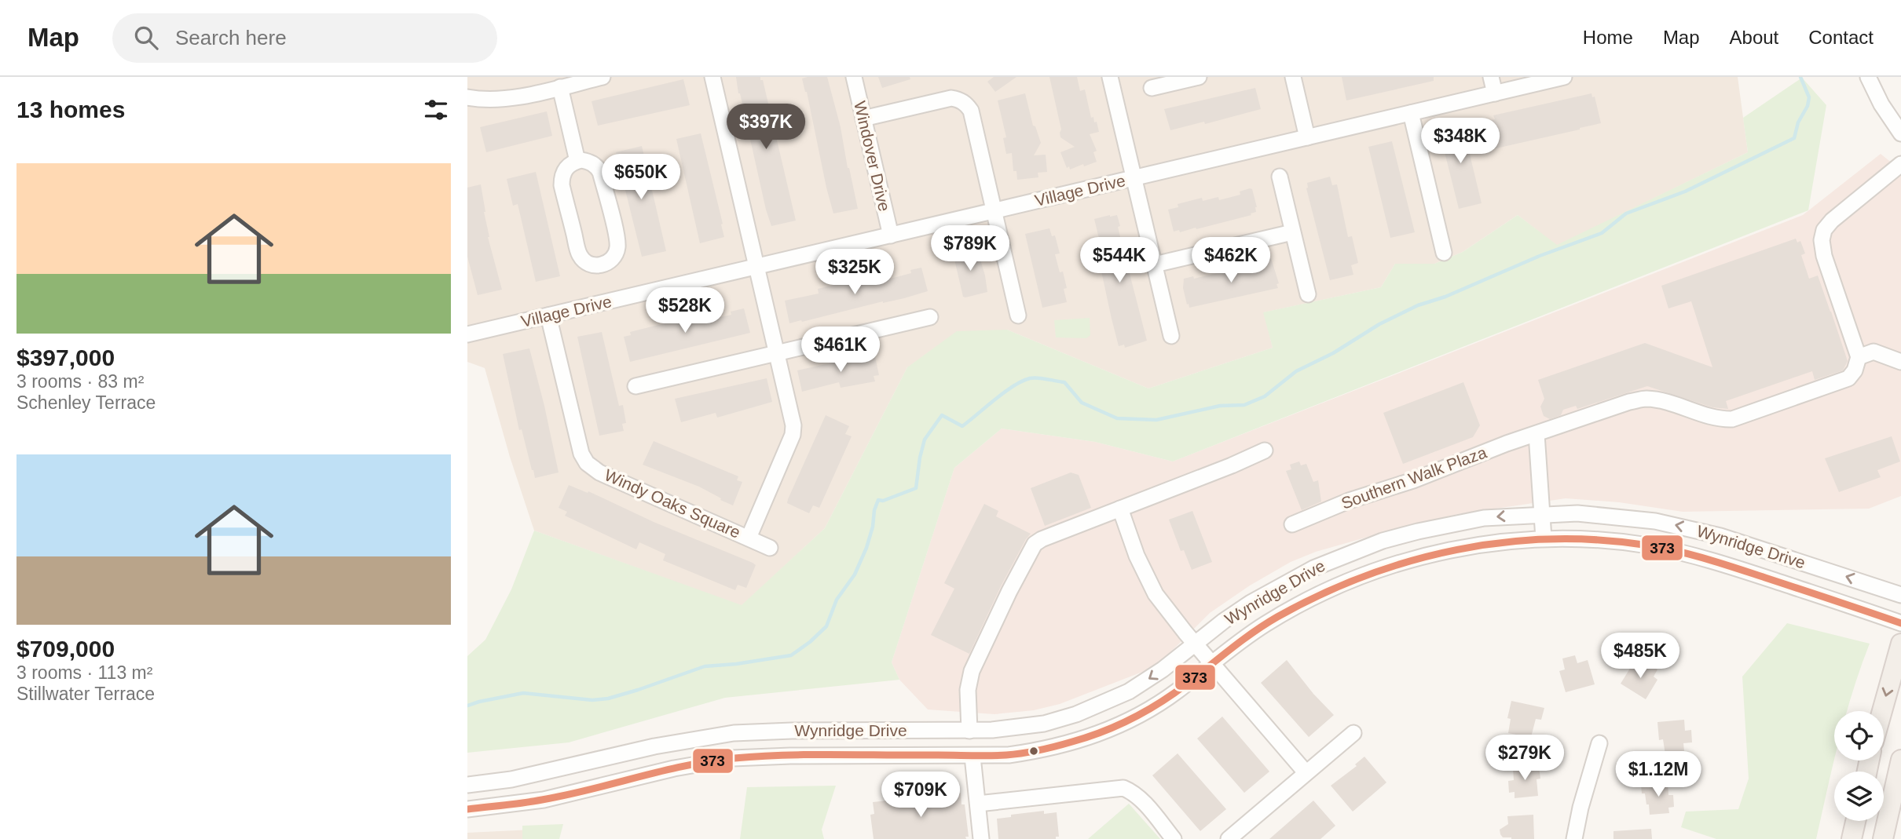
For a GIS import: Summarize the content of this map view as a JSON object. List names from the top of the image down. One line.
{"streets":{"street":["Windover Drive","Village Drive","Southern Walk Plaza","Windy Oaks Square","Wynridge Drive"]},"crossings":[["Windover Drive","Village Drive"],["Village Drive","Windy Oaks Square"]],"lines":["transit line 373"],"page":{"header":"Map","search":"Search here","nav":["Home","Map","About","Contact"],"heading":"13 homes","price":["$397K","$348K","$650K","$789K","$544K","$462K","$325K","$528K","$461K","$485K","$279K","$1.12M","$709K"],"list":[{"name":"$397,000","note":"3 rooms · 83 m² · Schenley Terrace"},{"name":"$709,000","note":"3 rooms · 113 m² · Stillwater Terrace"}]}}
